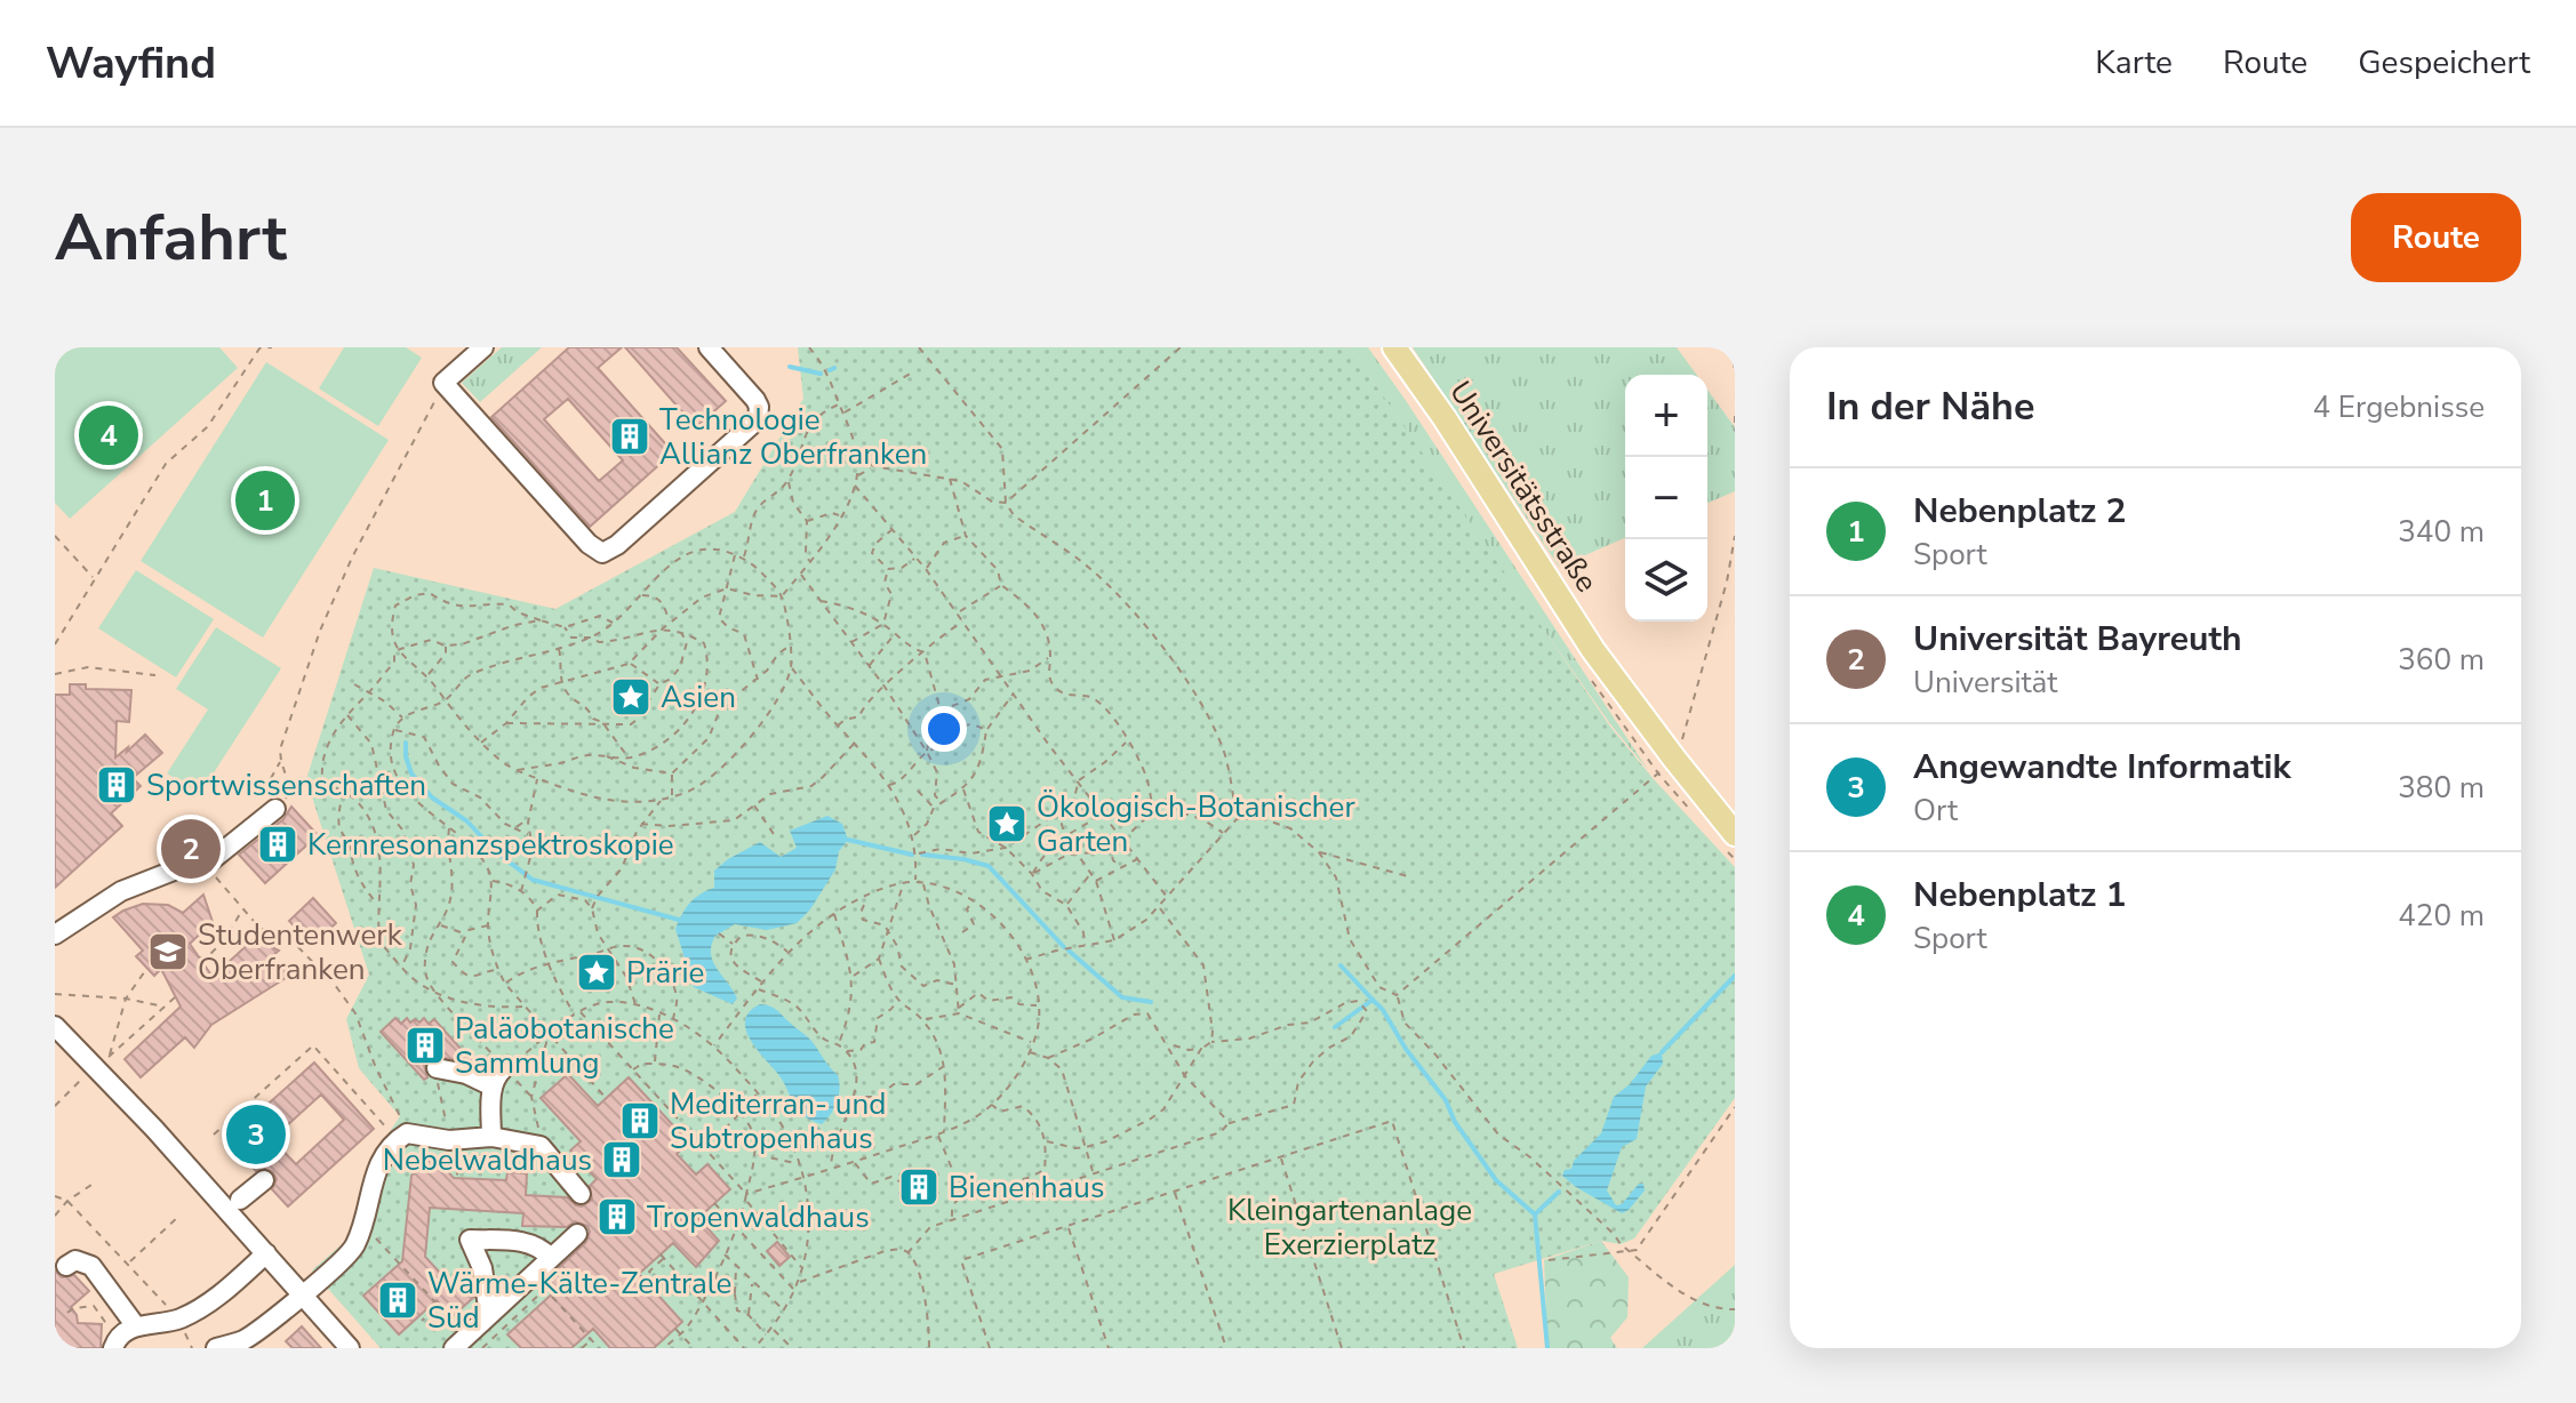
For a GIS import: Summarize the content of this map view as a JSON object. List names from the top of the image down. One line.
{"streets":{"main road":["Universitätsstraße"]},"parks":["Kleingartenanlage Exerzierplatz"],"places":{"building":["Technologie Allianz Oberfranken","Sportwissenschaften","Kernresonanzspektroskopie","Paläobotanische Sammlung","Mediterran- und Subtropenhaus","Nebelwaldhaus","Bienenhaus","Tropenwaldhaus","Wärme-Kälte-Zentrale Süd"],"place":["Asien","Ökologisch-Botanischer Garten","Prärie"],"school or university":["Studentenwerk Oberfranken"]},"page":{"header":"Wayfind","nav":["Karte","Route","Gespeichert"],"buttons":"Route","title":"Anfahrt","heading":["In der Nähe","4 Ergebnisse"],"map_buttons":["+","−"],"pins":["4","1","2","3"],"list":[{"mark":"1","name":"Nebenplatz 2","note":"Sport","value":"340 m"},{"mark":"2","name":"Universität Bayreuth","note":"Universität","value":"360 m"},{"mark":"3","name":"Angewandte Informatik","note":"Ort","value":"380 m"},{"mark":"4","name":"Nebenplatz 1","note":"Sport","value":"420 m"}]}}
